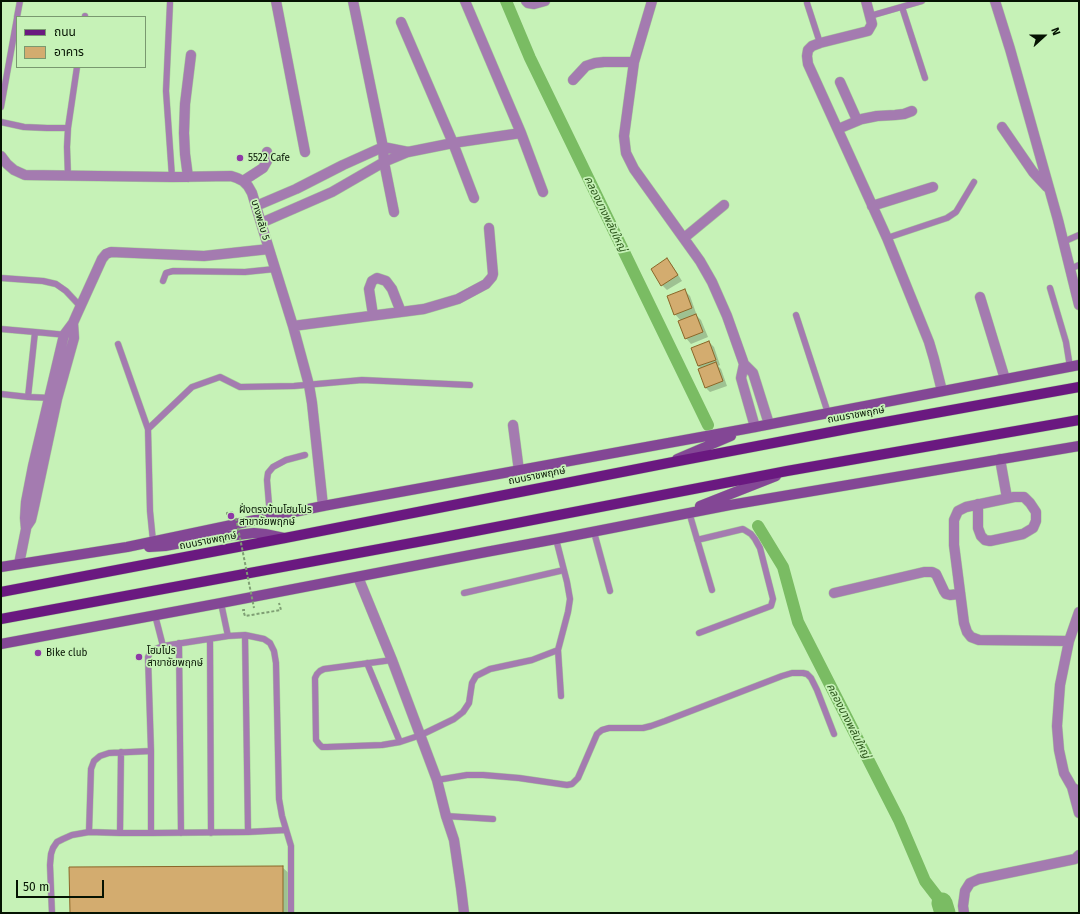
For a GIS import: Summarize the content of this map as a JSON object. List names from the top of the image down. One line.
{"streets":{"main road":["ถนนราชพฤกษ์"],"street":["บางพลับ 5"]},"crossings":[["บางพลับ 5","ถนนราชพฤกษ์"]],"water":["คลองบางพลับใหญ่"],"places":["5522 Cafe","ฝั่งตรงข้ามโฮมโปร สาขาชัยพฤกษ์","Bike club","โฮมโปร สาขาชัยพฤกษ์"],"legend":["ถนน","อาคาร"],"scale_bar":"50 m","north":"right"}
